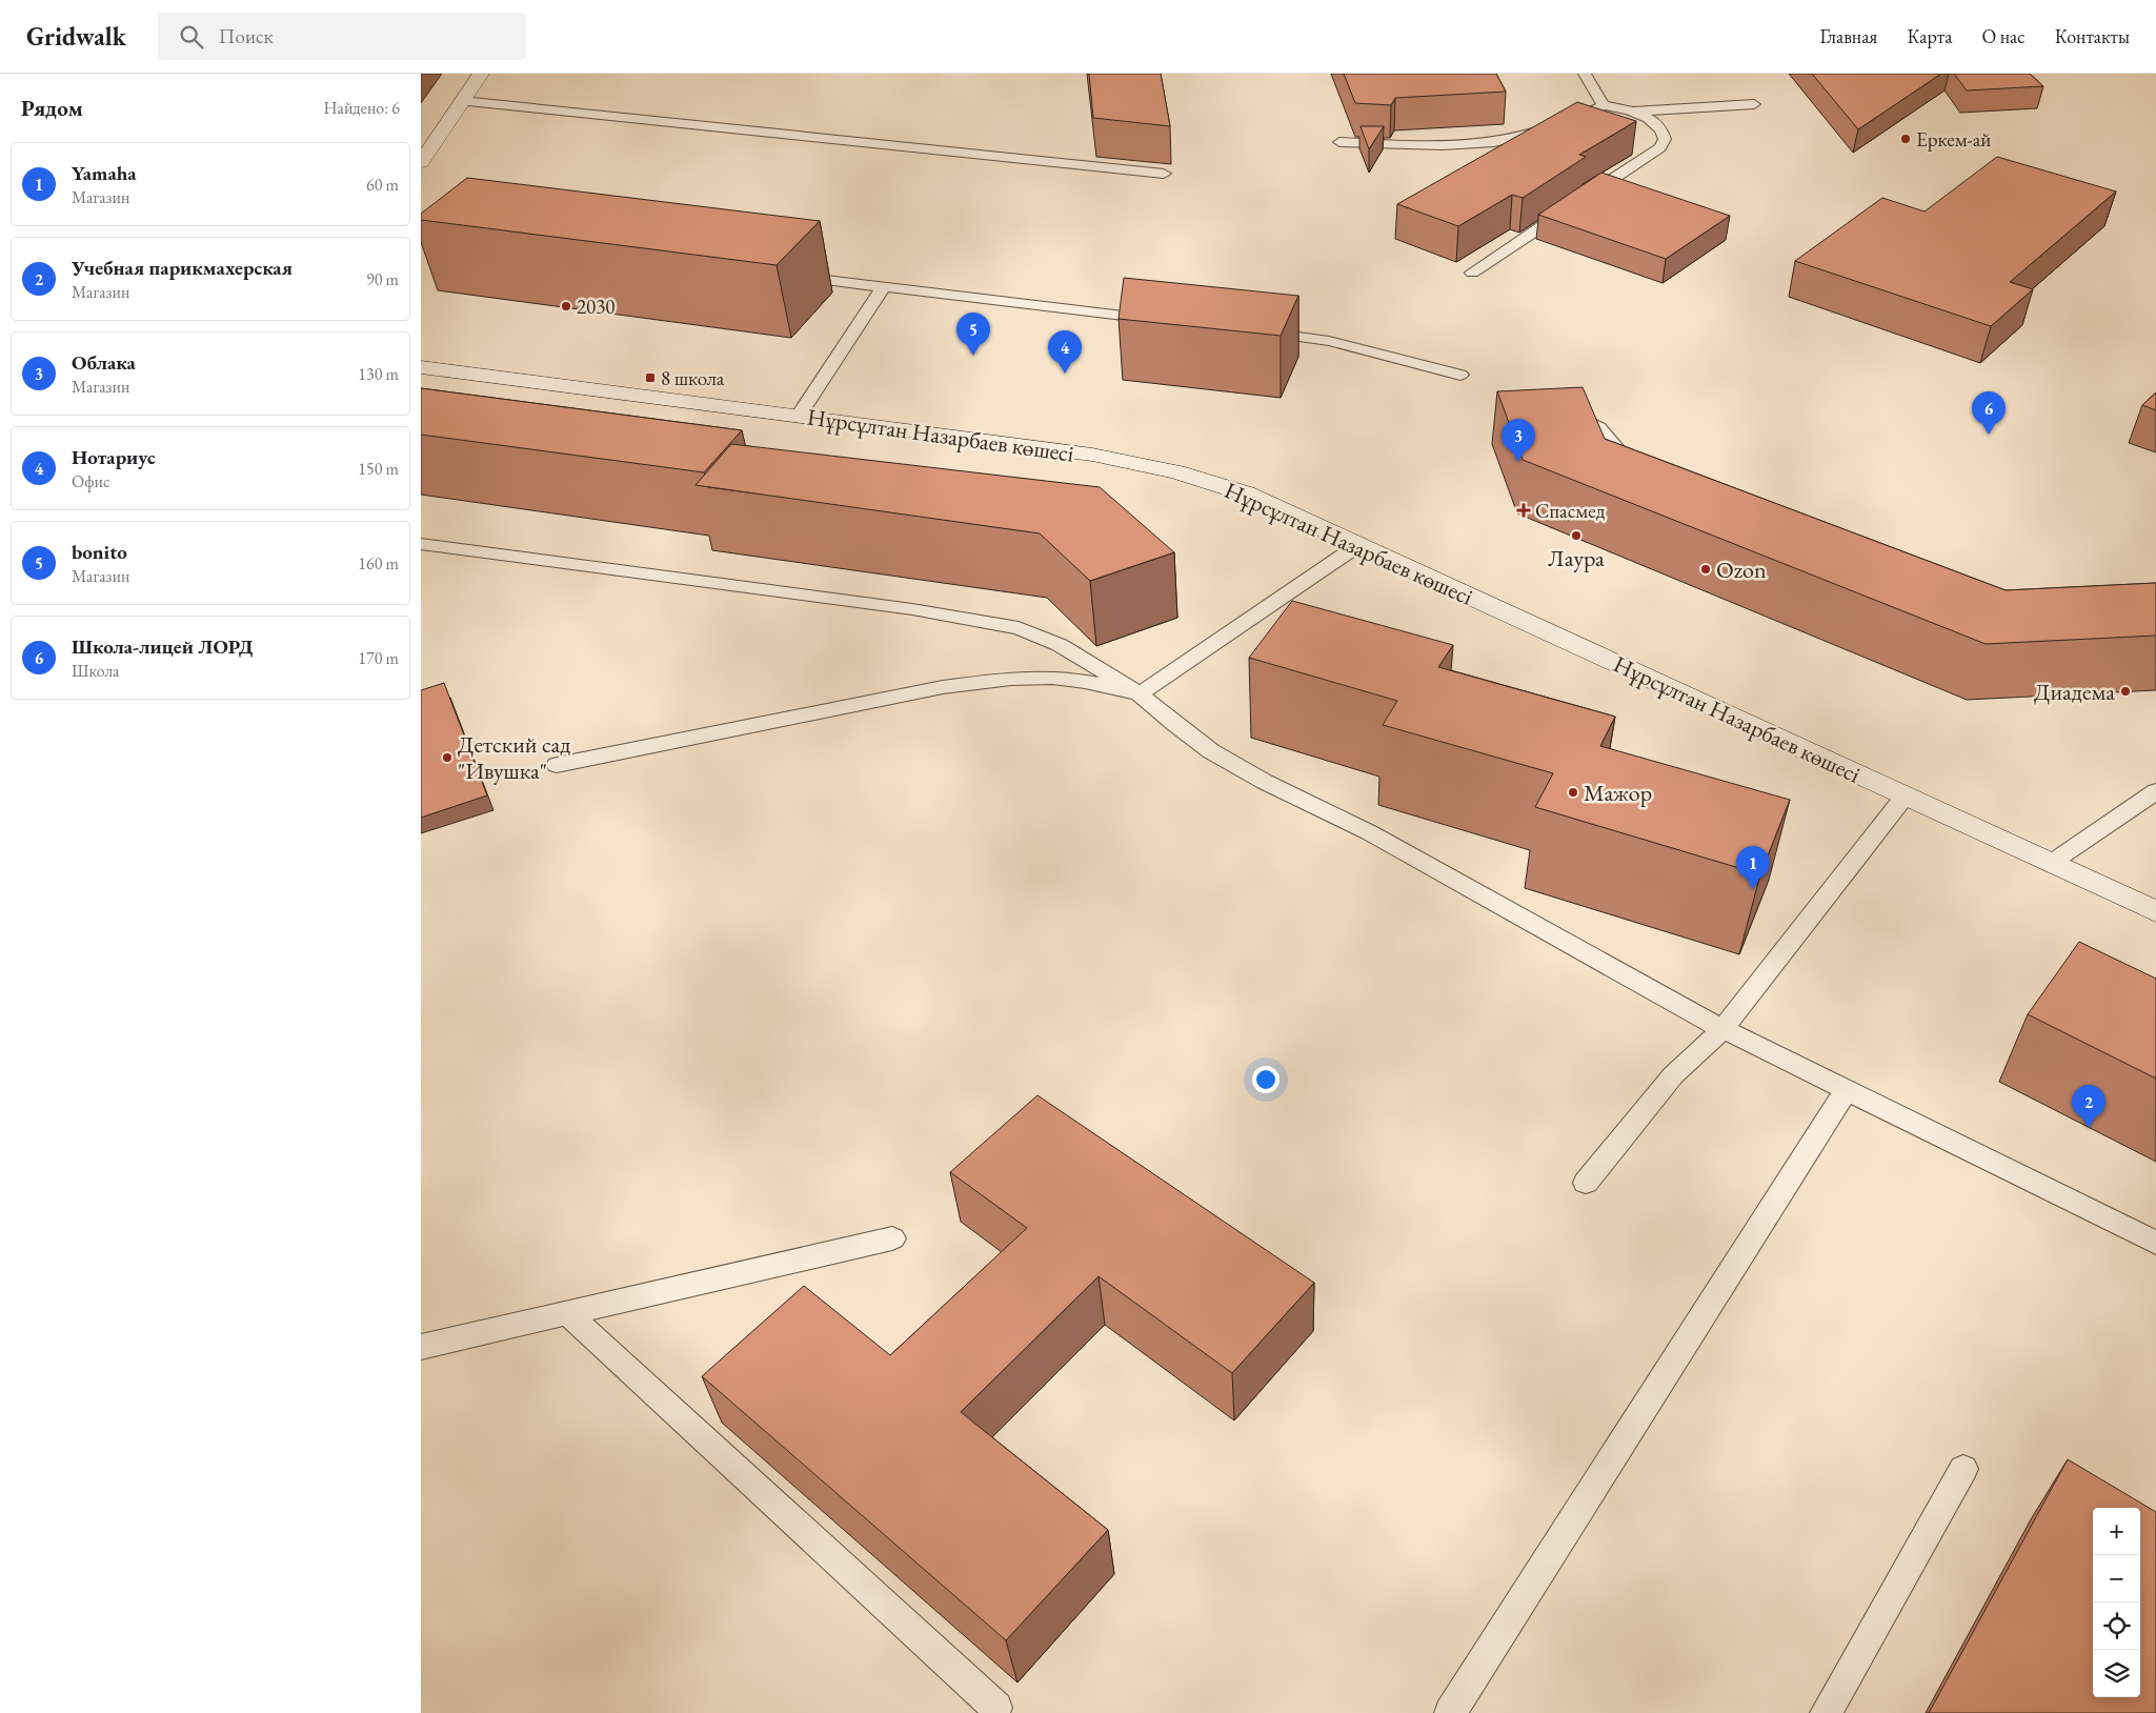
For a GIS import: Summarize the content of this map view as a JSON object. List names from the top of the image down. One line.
{"streets":{"main road":["Нұрсұлтан Назарбаев көшесі"]},"places":{"other":["Еркем-ай","2030","Лаура","Ozon","Диадема","Детский сад \"Ивушка\"","Мажор"],"transit":["8 школа"],"health":["Спасмед"]},"page":{"header":"Gridwalk","search":"Поиск","nav":["Главная","Карта","О нас","Контакты"],"heading":["Рядом","Найдено: 6"],"list":[{"mark":"1","name":"Yamaha","note":"Магазин","value":"60 m"},{"mark":"2","name":"Учебная парикмахерская","note":"Магазин","value":"90 m"},{"mark":"3","name":"Облака","note":"Магазин","value":"130 m"},{"mark":"4","name":"Нотариус","note":"Офис","value":"150 m"},{"mark":"5","name":"bonito","note":"Магазин","value":"160 m"},{"mark":"6","name":"Школа-лицей ЛОРД","note":"Школа","value":"170 m"}],"pins":["5","4","6","3","1","2"],"map_buttons":["+","−"]}}
